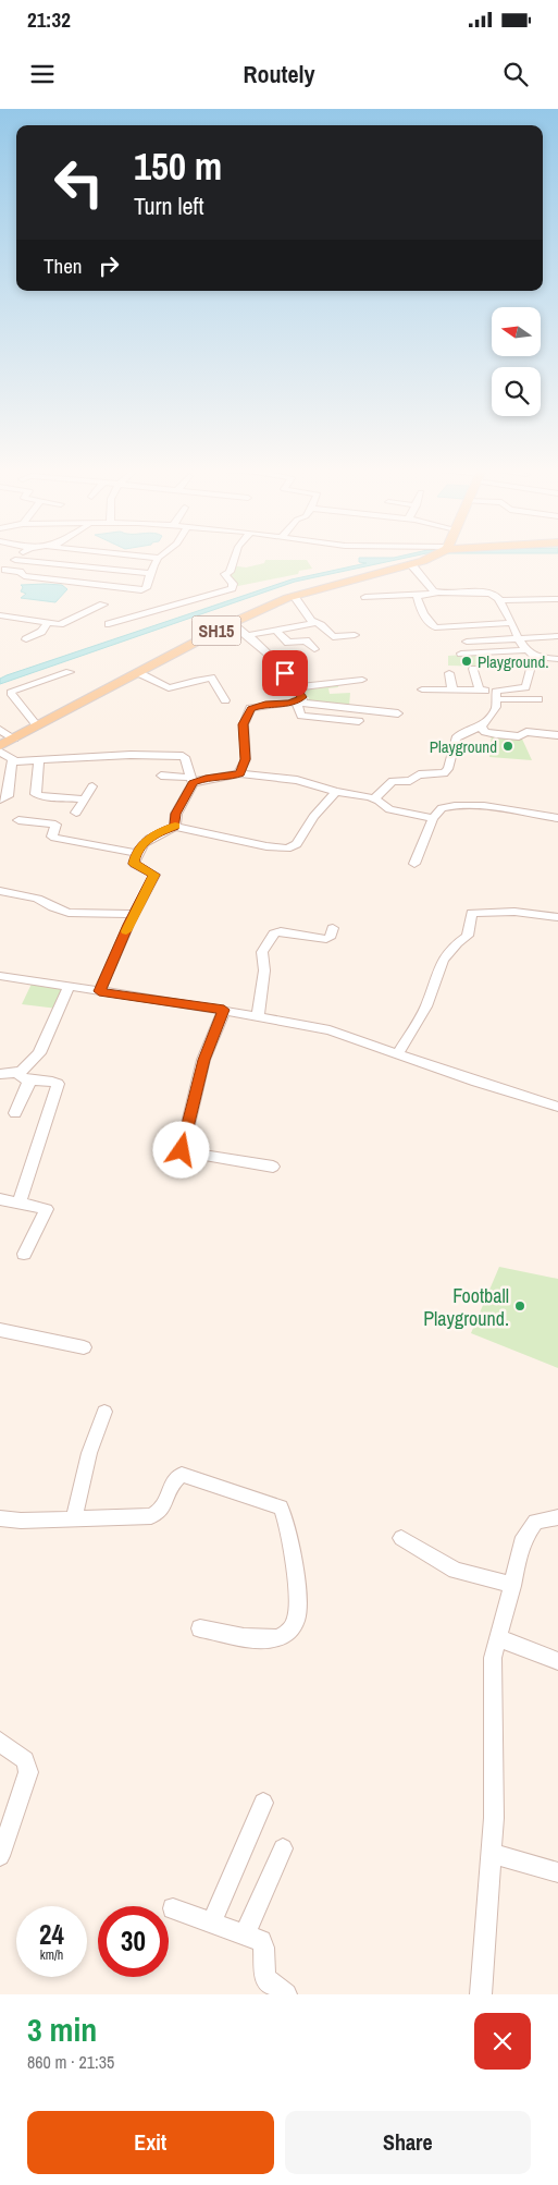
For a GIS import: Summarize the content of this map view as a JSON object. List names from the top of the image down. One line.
{"streets":{"main road":["SH15"]},"places":["Playground.","Playground","Football Playground."],"north":"left","page":{"status":"21:32","header":"Routely","turn":["150 m","Turn left"],"then":"Then","speed":"24 km/h","limit":"30","heading":["3 min","860 m · 21:35"],"buttons":["Exit","Share"]}}
